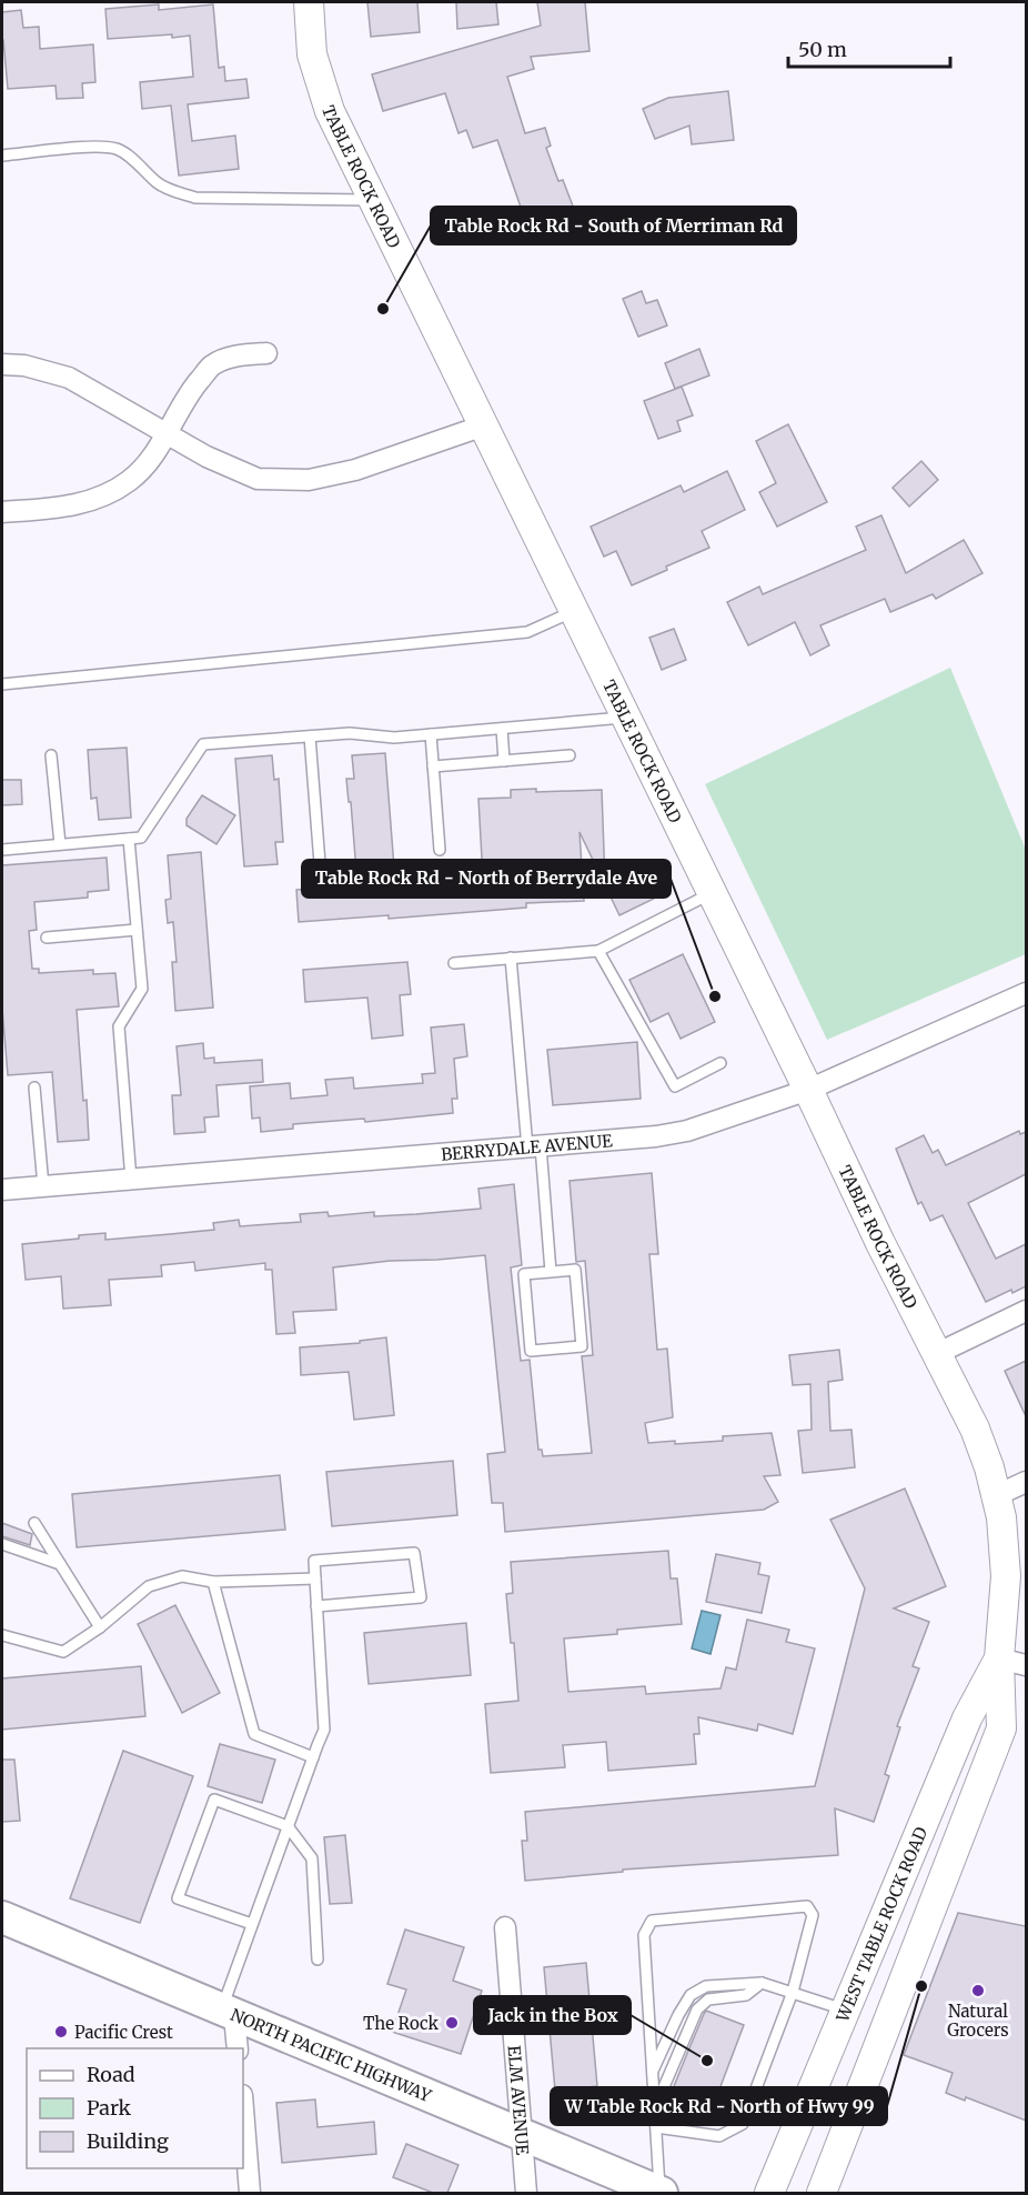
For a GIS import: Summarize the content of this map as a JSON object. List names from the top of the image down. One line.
{"streets":{"main road":["TABLE ROCK ROAD","WEST TABLE ROCK ROAD","NORTH PACIFIC HIGHWAY"],"street":["BERRYDALE AVENUE","ELM AVENUE"]},"crossings":[["TABLE ROCK ROAD","BERRYDALE AVENUE"],["TABLE ROCK ROAD","WEST TABLE ROCK ROAD"],["NORTH PACIFIC HIGHWAY","ELM AVENUE"]],"places":["Table Rock Rd - South of Merriman Rd","Table Rock Rd - North of Berrydale Ave","W Table Rock Rd - North of Hwy 99","Natural Grocers","The Rock","Pacific Crest","Jack in the Box"],"legend":["Road","Park","Building"],"scale_bar":"50 m"}
